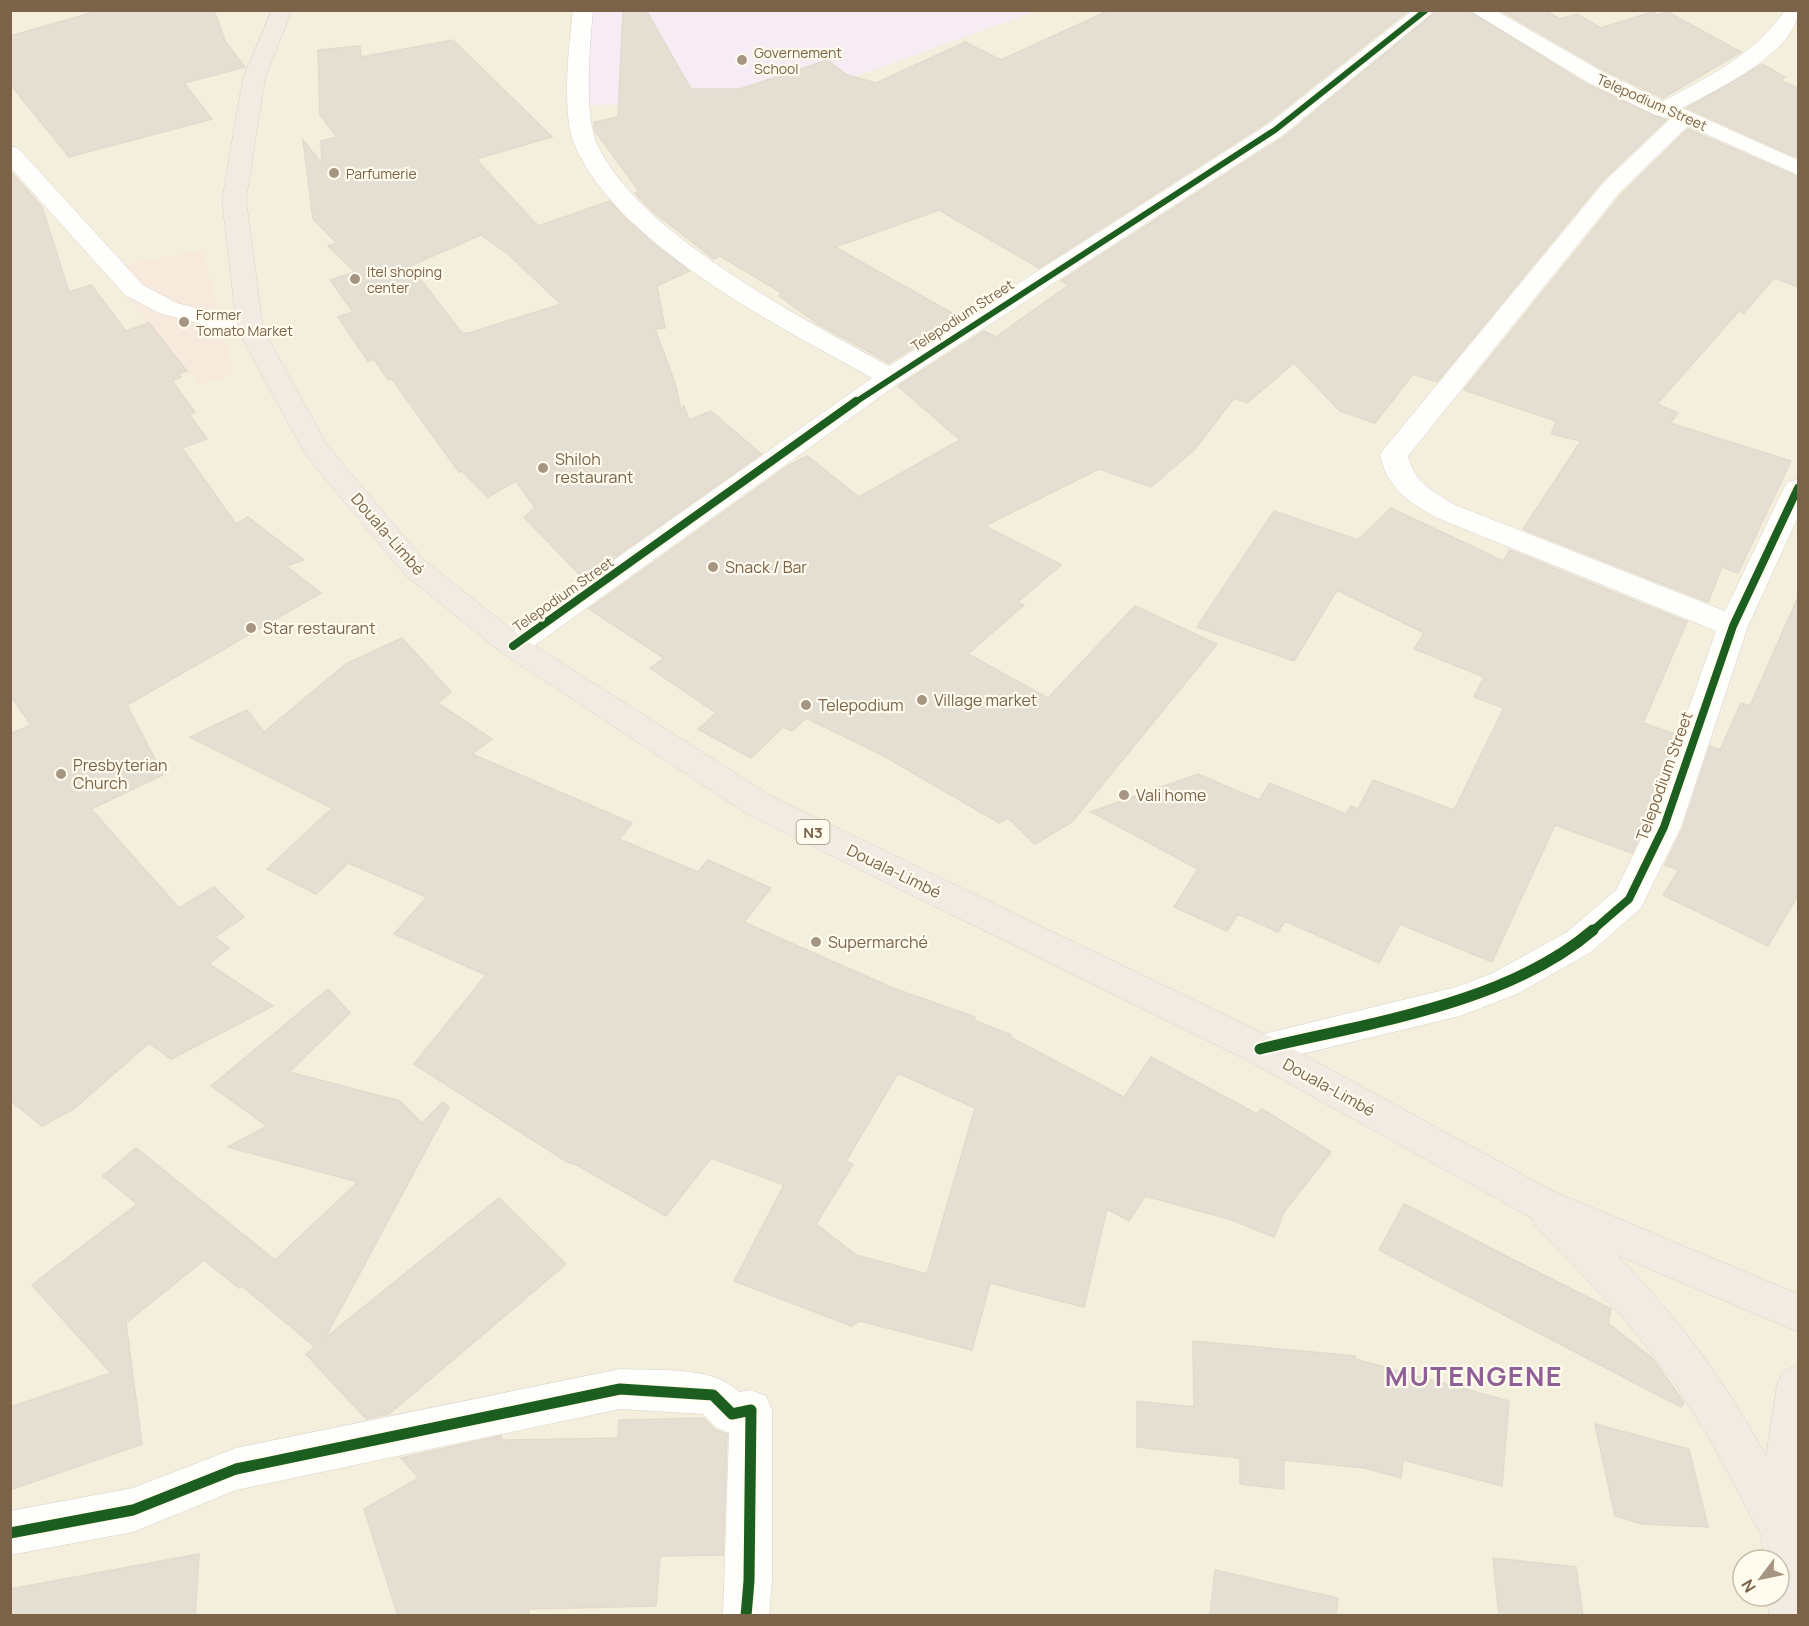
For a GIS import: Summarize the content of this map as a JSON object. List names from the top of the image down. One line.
{"streets":{"highway":["Douala-Limbé","N3"],"street":["Telepodium Street"]},"crossings":[["Telepodium Street","Douala-Limbé"]],"districts":["MUTENGENE"],"places":["Governement School","Parfumerie","Itel shoping center","Former Tomato Market","Shiloh restaurant","Snack / Bar","Star restaurant","Village market","Telepodium","Presbyterian Church","Vali home","Supermarché"],"north":"bottom left"}
